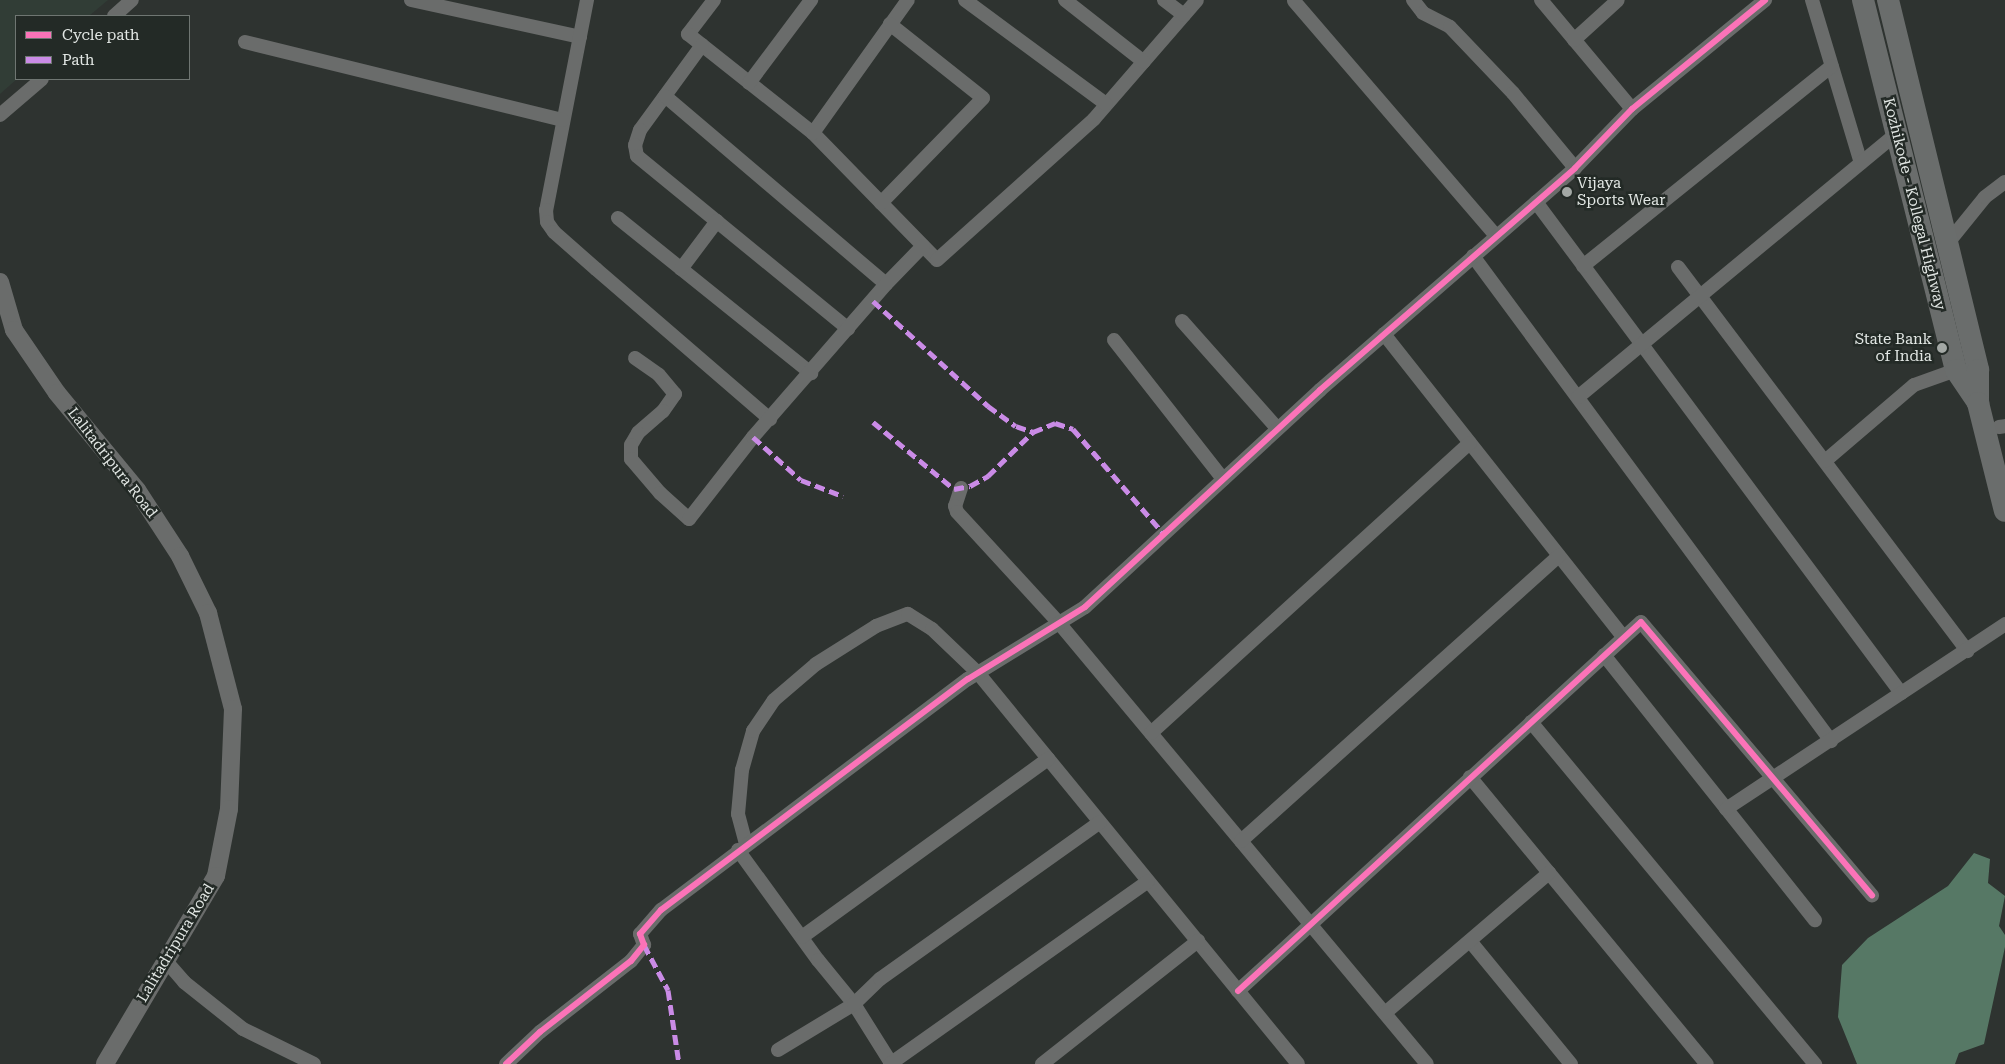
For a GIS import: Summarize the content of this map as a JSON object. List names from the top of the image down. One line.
{"streets":{"main road":["Kozhikode - Kollegal Highway"],"street":["Lalitadripura Road"]},"places":["Vijaya Sports Wear","State Bank of India"],"legend":["Cycle path","Path"]}
